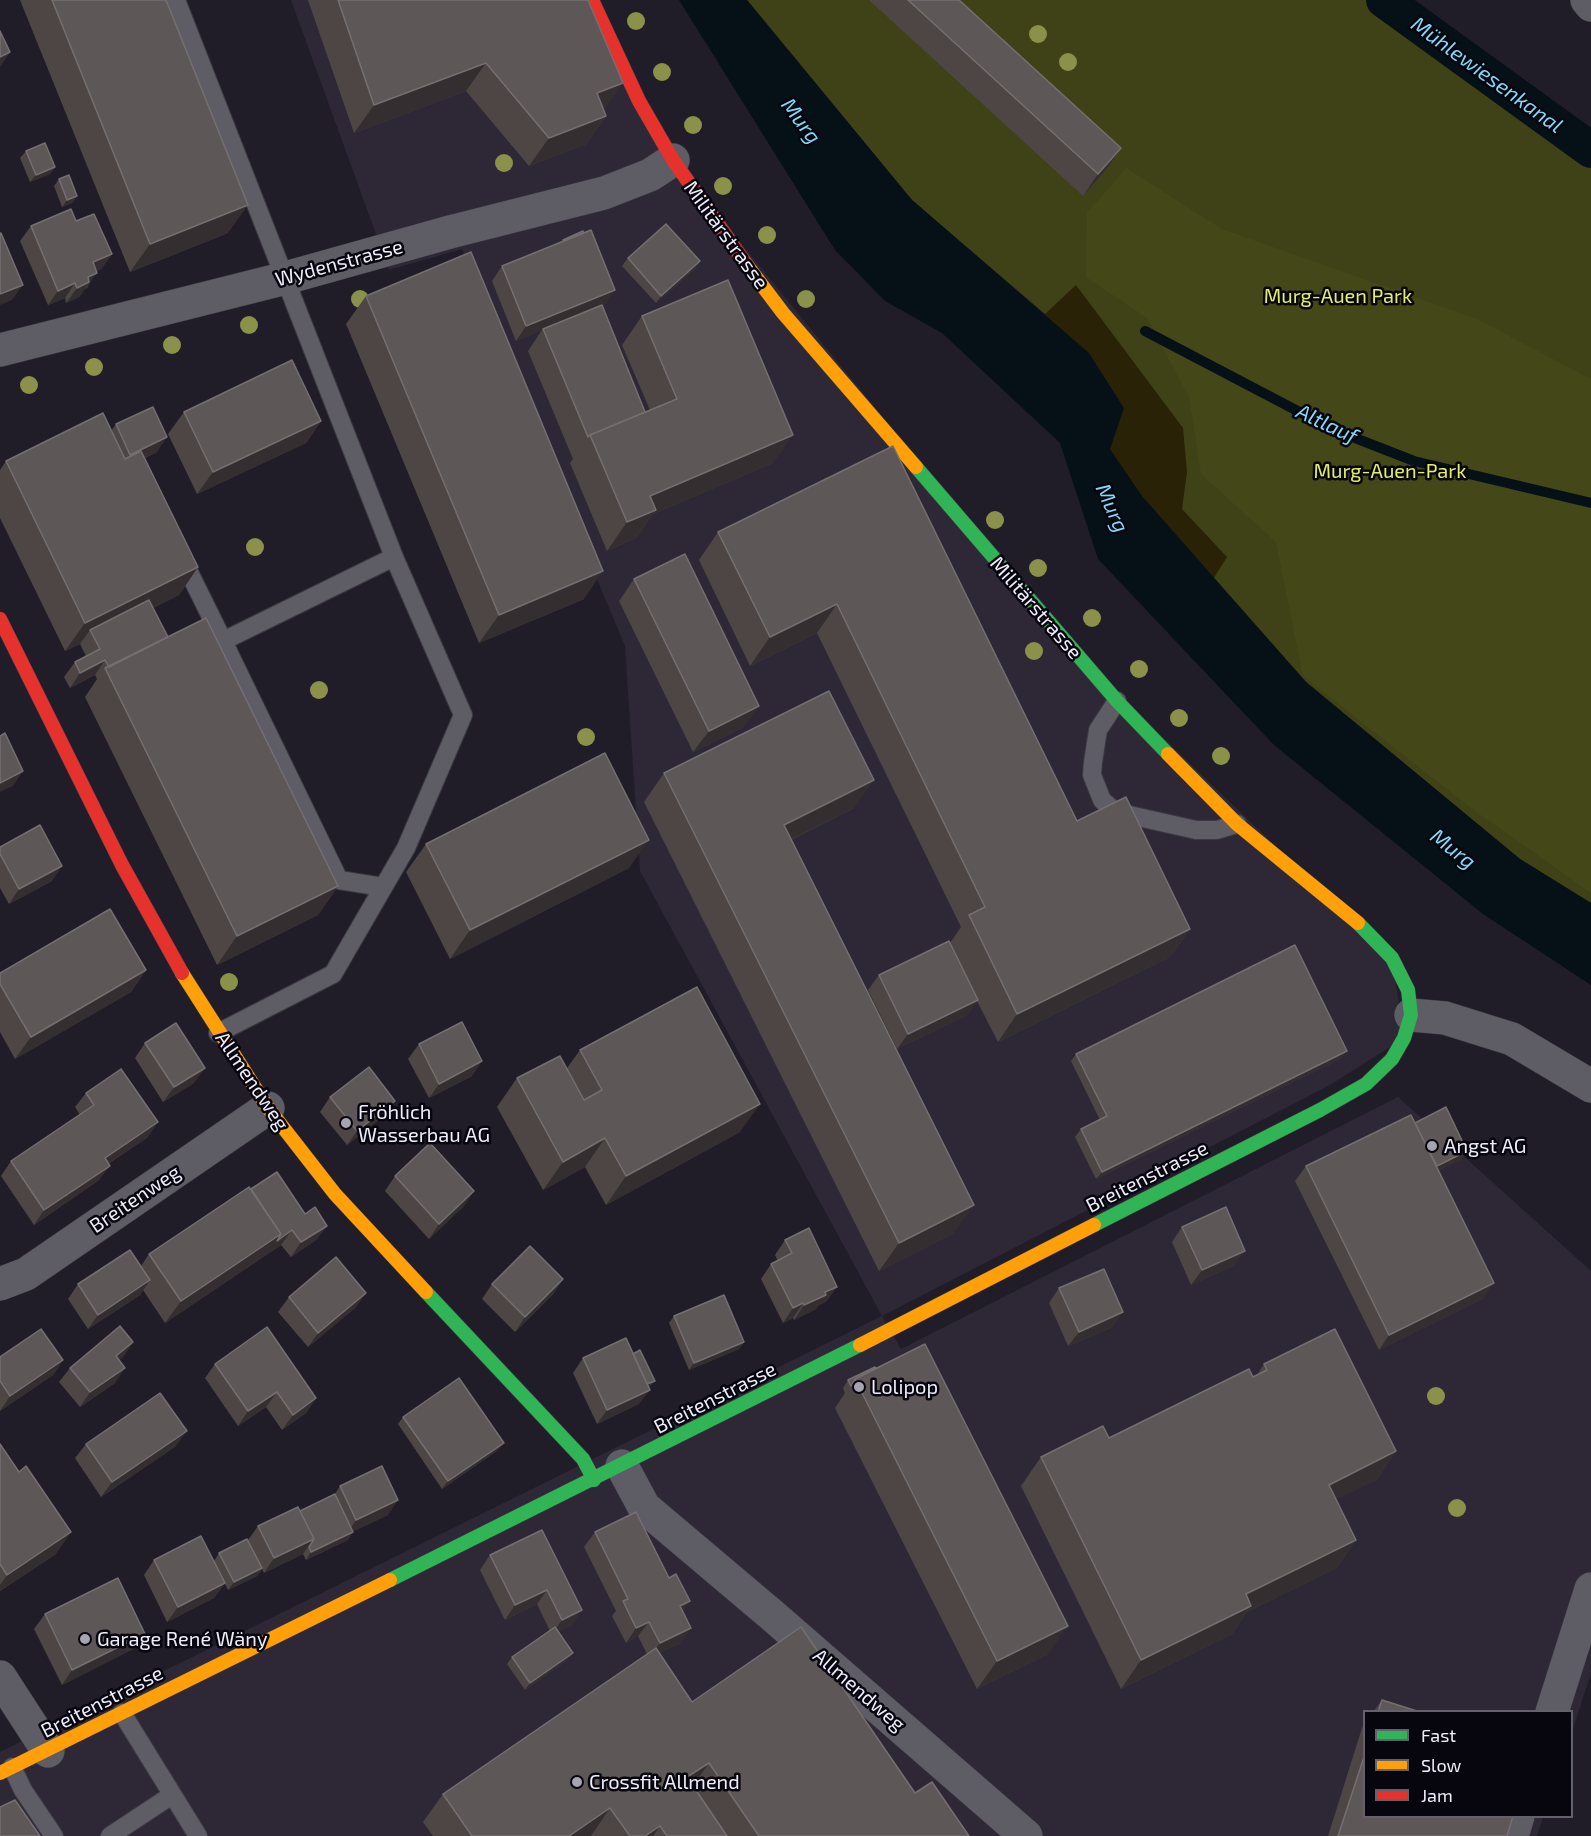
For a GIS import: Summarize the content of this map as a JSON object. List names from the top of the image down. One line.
{"streets":{"street":["Militärstrasse","Wydenstrasse","Allmendweg","Breitenstrasse","Breitenweg"]},"crossings":[["Militärstrasse","Wydenstrasse"],["Militärstrasse","Breitenstrasse"],["Allmendweg","Breitenstrasse"],["Allmendweg","Breitenweg"]],"water":["Mühlewiesenkanal","Murg","Altlauf"],"parks":["Murg-Auen Park","Murg-Auen-Park"],"places":["Fröhlich Wasserbau AG","Angst AG","Lolipop","Garage René Wäny","Crossfit Allmend"],"legend":["Fast","Slow","Jam"]}
